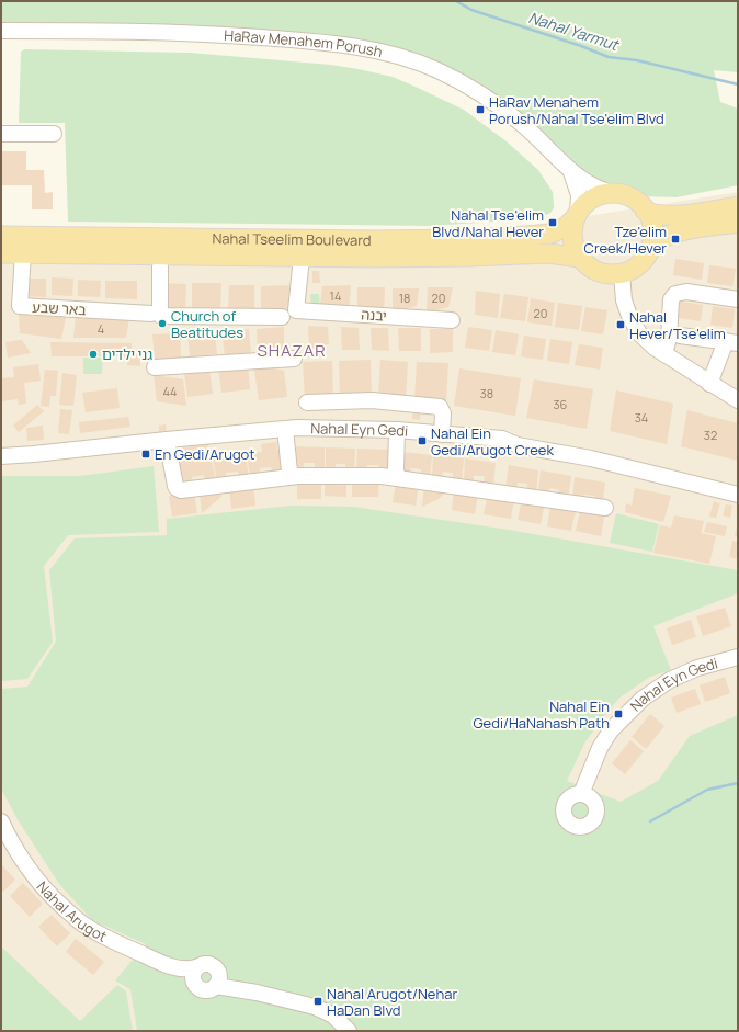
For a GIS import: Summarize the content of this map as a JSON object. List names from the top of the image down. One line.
{"streets":{"main road":["Nahal Tseelim Boulevard"],"street":["HaRav Menahem Porush","באר שבע","יבנה","Nahal Eyn Gedi","Nahal Arugot"]},"crossings":[["HaRav Menahem Porush","Nahal Tseelim Boulevard"],["Nahal Tseelim Boulevard","באר שבע"],["Nahal Tseelim Boulevard","יבנה"]],"districts":["SHAZAR"],"water":["Nahal Yarmut"],"places":{"transit":["HaRav Menahem Porush/Nahal Tse'elim Blvd","Nahal Tse'elim Blvd/Nahal Hever","Tze'elim Creek/Hever","Nahal Hever/Tse'elim","Nahal Ein Gedi/Arugot Creek","En Gedi/Arugot","Nahal Ein Gedi/HaNahash Path","Nahal Arugot/Nehar HaDan Blvd"],"other":["Church of Beatitudes","גני ילדים"]},"house_numbers":["14","18","20","20","4","44","38","36","34","32"]}
